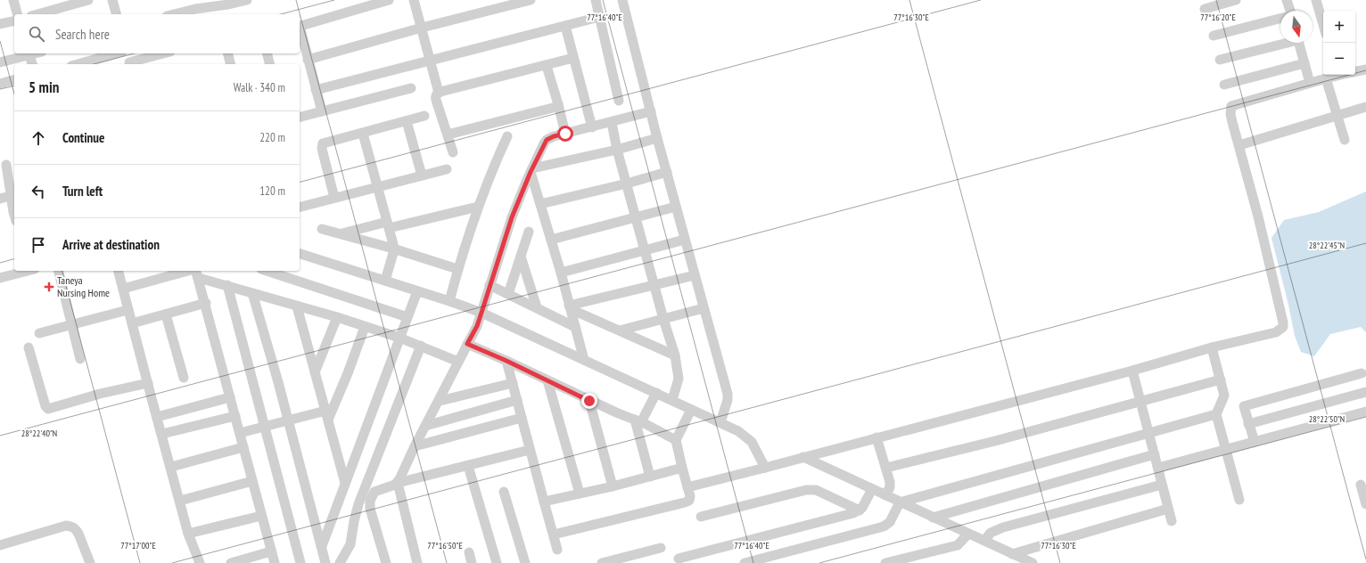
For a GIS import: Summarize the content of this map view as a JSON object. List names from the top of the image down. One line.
{"places":{"health":["Taneya Nursing Home"]},"north":"bottom","page":{"map_buttons":["+","−"],"search":"Search here","heading":["5 min","Walk · 340 m"],"list":[["Continue","220 m"],["Turn left","120 m"],"Arrive at destination"]},"coordinates":["77°16'40\"E","77°16'30\"E","77°16'20\"E","28°22'45\"N","28°22'50\"N","28°22'40\"N","77°17'00\"E","77°16'50\"E"]}
